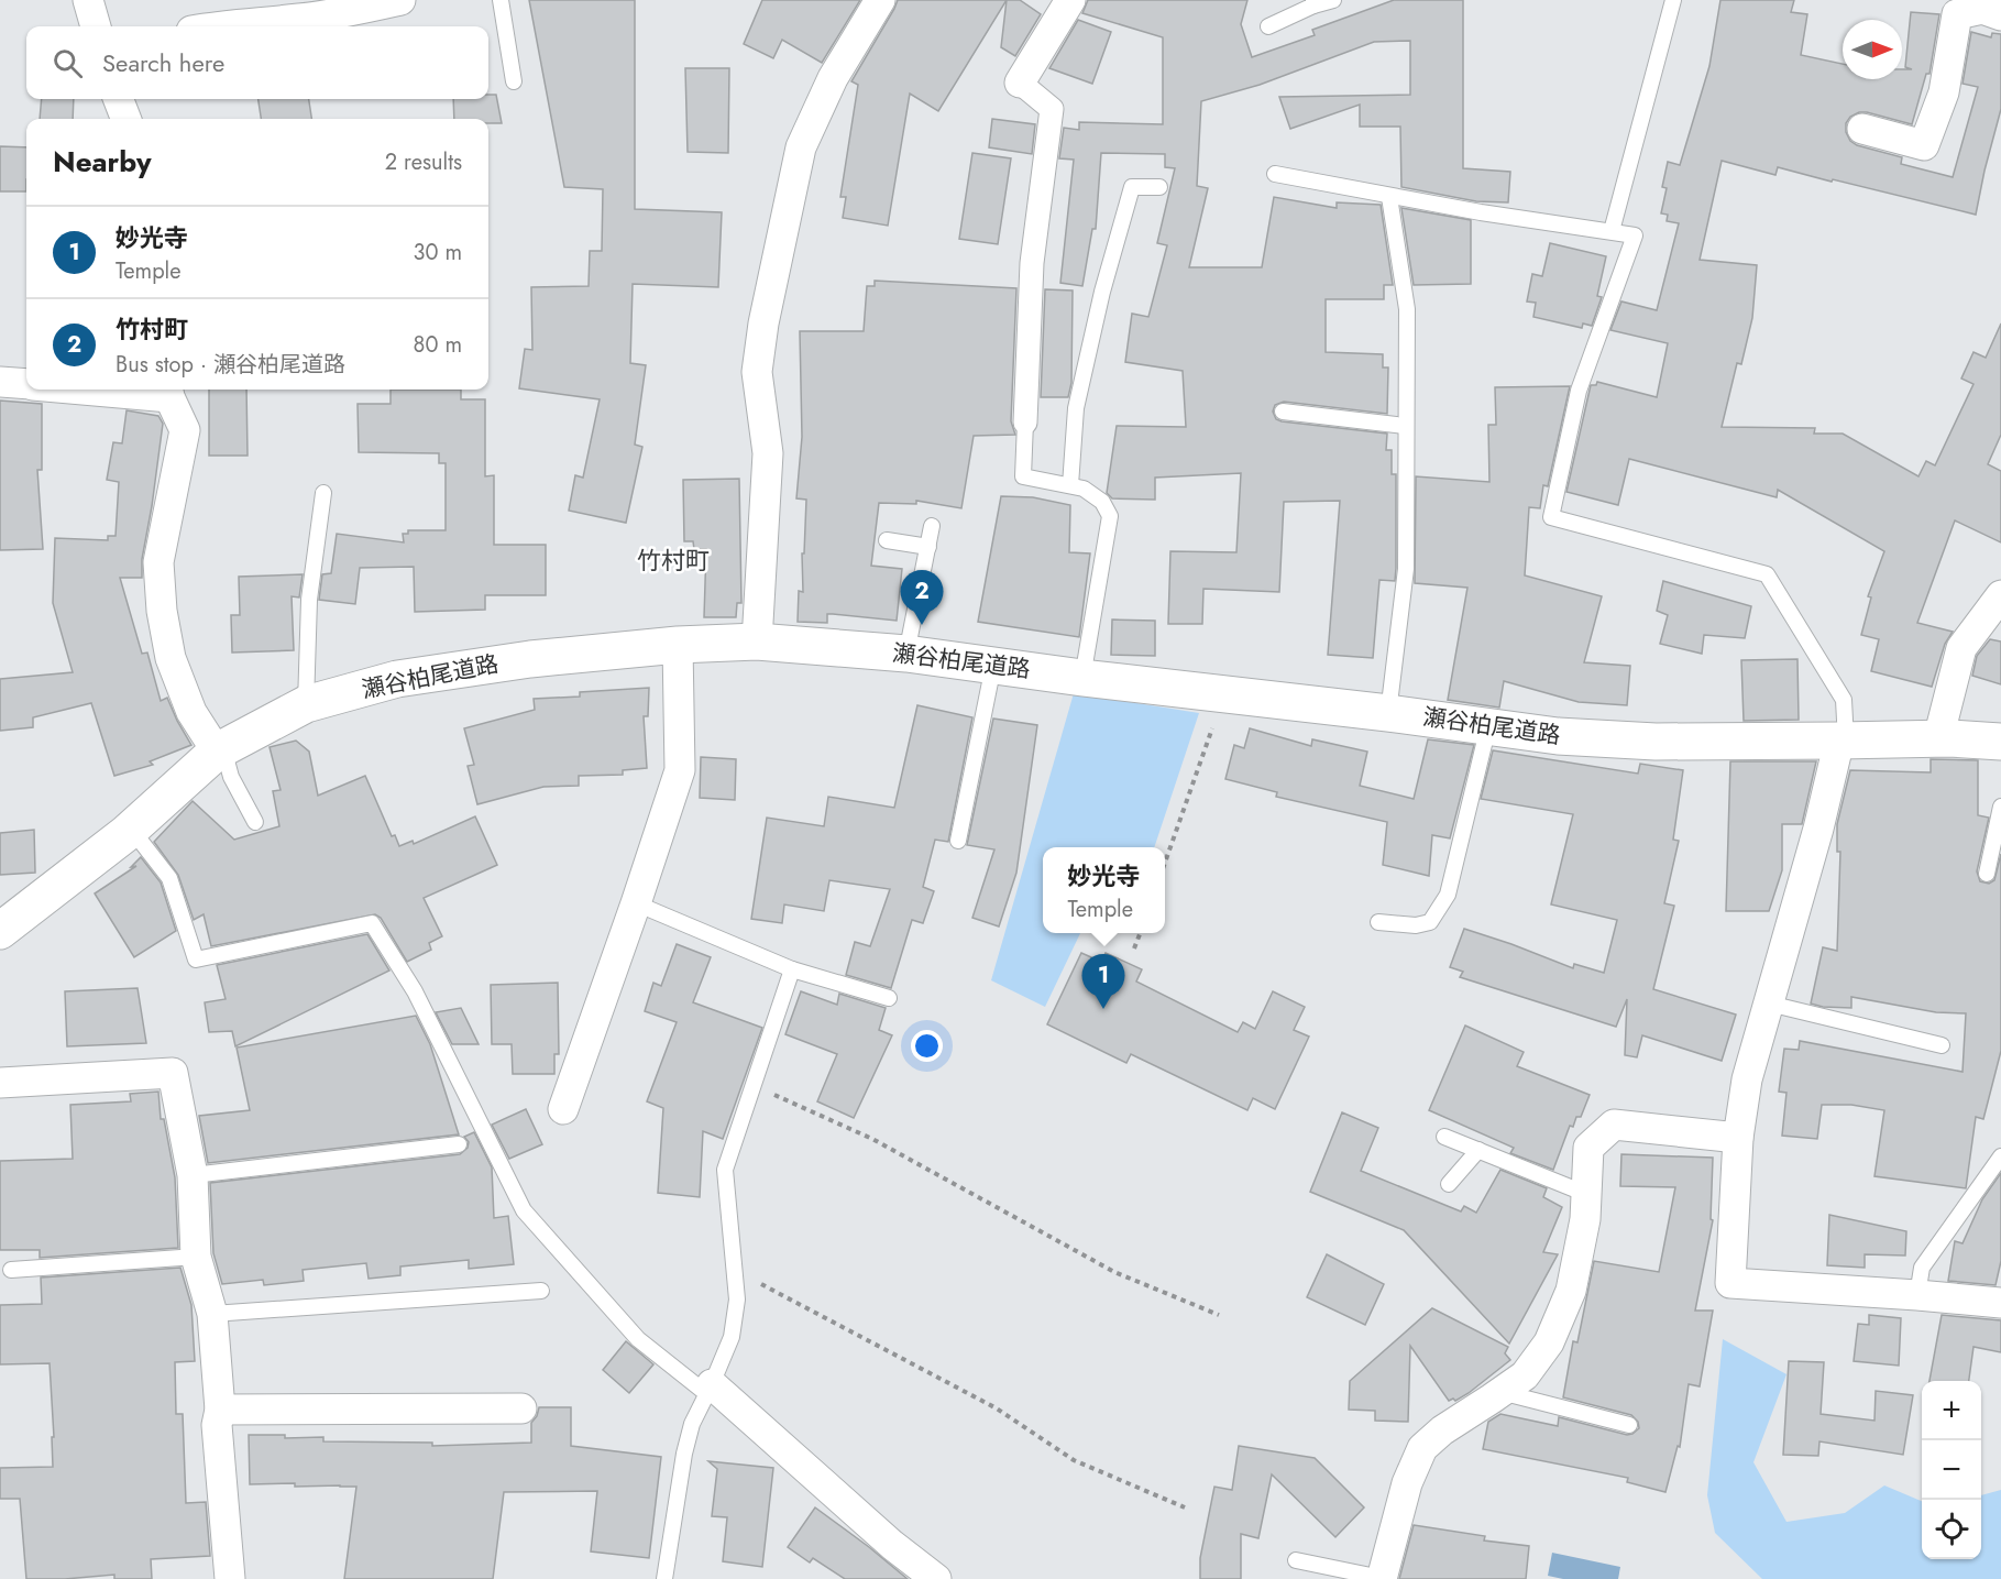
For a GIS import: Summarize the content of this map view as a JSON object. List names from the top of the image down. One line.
{"streets":{"main road":["瀬谷柏尾道路"]},"districts":["竹村町"],"north":"right","page":{"search":"Search here","heading":["Nearby","2 results"],"list":[{"mark":"1","name":"妙光寺","note":"Temple","value":"30 m"},{"mark":"2","name":"竹村町","note":"Bus stop · 瀬谷柏尾道路","value":"80 m"}],"pins":["2","1"],"popup":["妙光寺","Temple"],"map_buttons":["+","−"]}}
